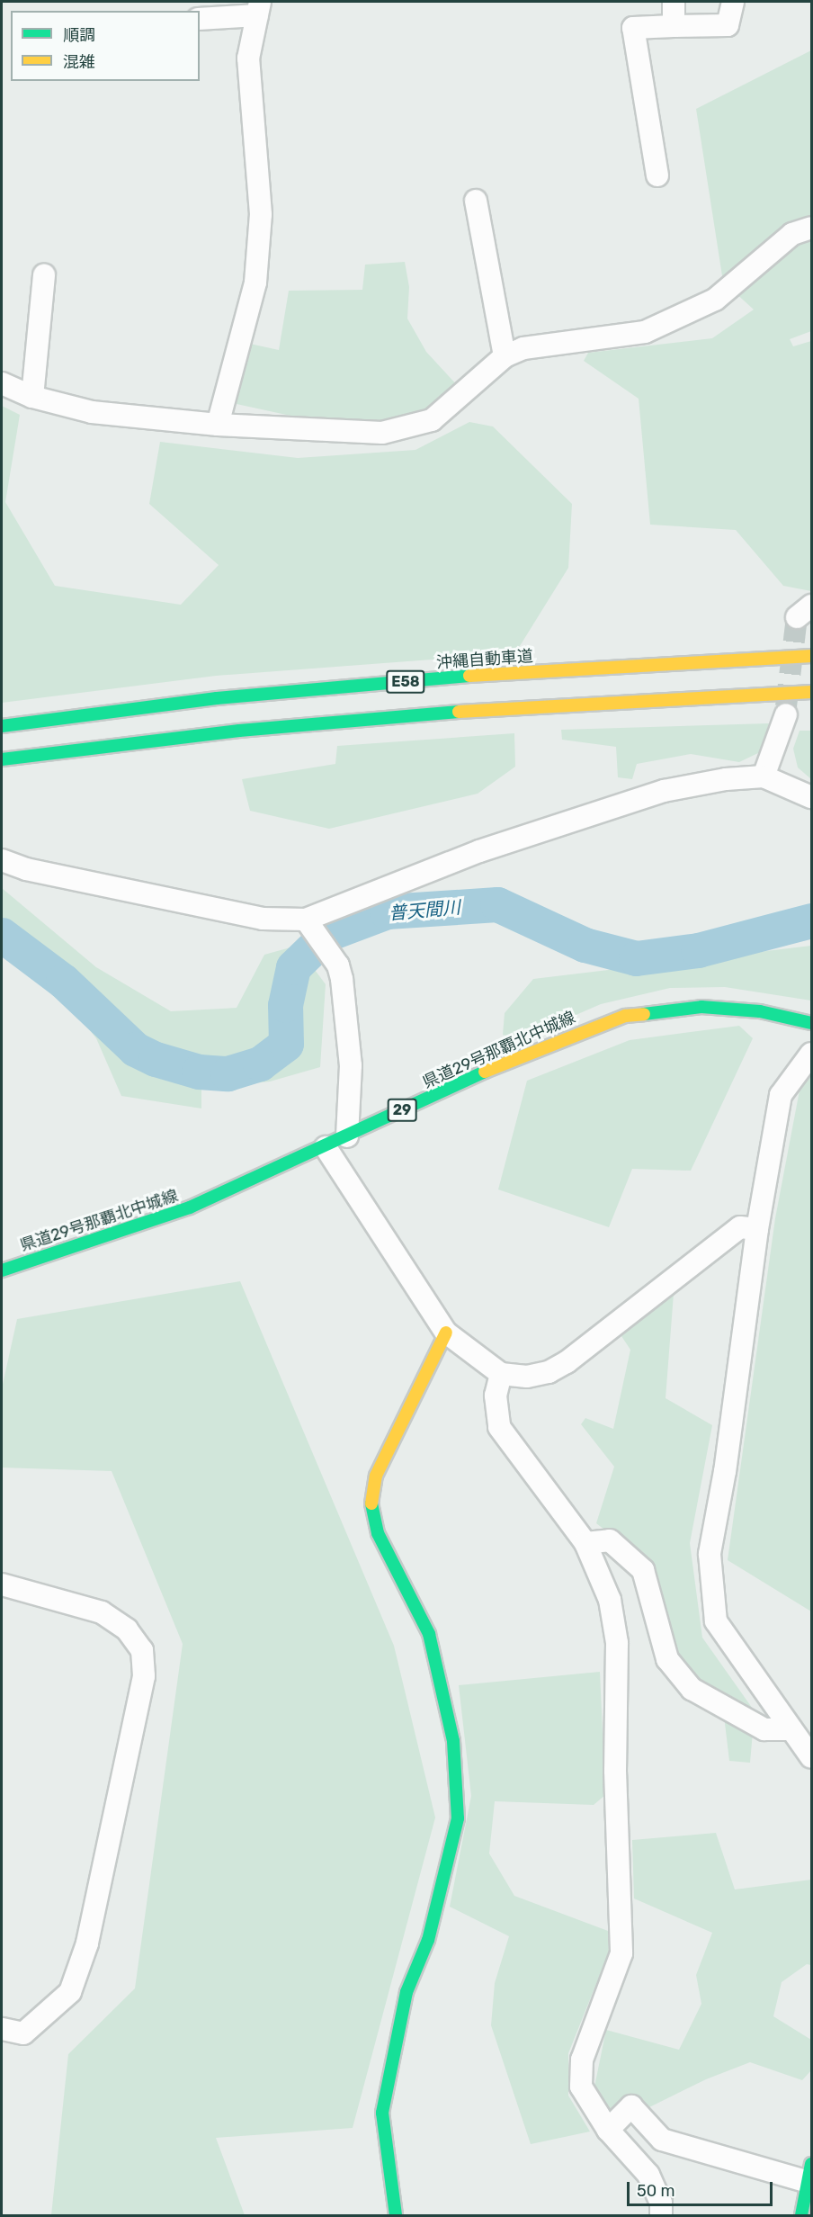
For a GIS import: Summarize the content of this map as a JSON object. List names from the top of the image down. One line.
{"streets":{"main road":["沖縄自動車道","E58","県道29号那覇北中城線","29"]},"water":["普天間川"],"legend":["順調","混雑"],"scale_bar":"50 m"}
